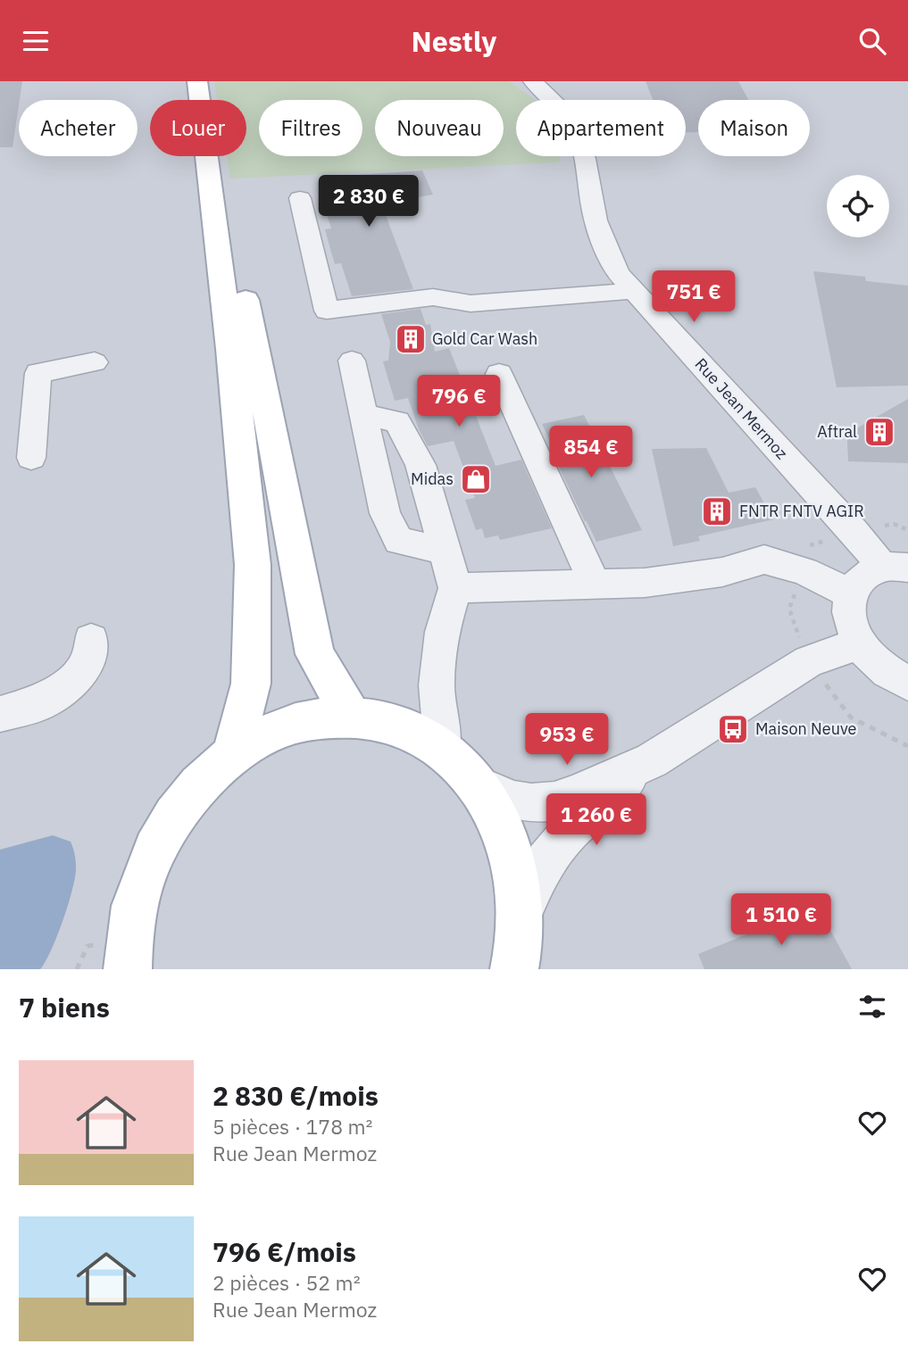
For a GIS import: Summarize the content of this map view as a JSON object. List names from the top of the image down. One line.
{"streets":{"street":["Rue Jean Mermoz"]},"places":{"building":["Gold Car Wash","Aftral","FNTR FNTV AGIR"],"shop":["Midas"],"bus stop":["Maison Neuve"]},"page":{"header":"Nestly","chip":["Acheter","Louer","Filtres","Nouveau","Appartement","Maison"],"price":["2 830 €","751 €","796 €","854 €","953 €","1 260 €","1 510 €"],"heading":"7 biens","list":[{"name":"2 830 €/mois","note":"5 pièces · 178 m² · Rue Jean Mermoz"},{"name":"796 €/mois","note":"2 pièces · 52 m² · Rue Jean Mermoz"}]}}
